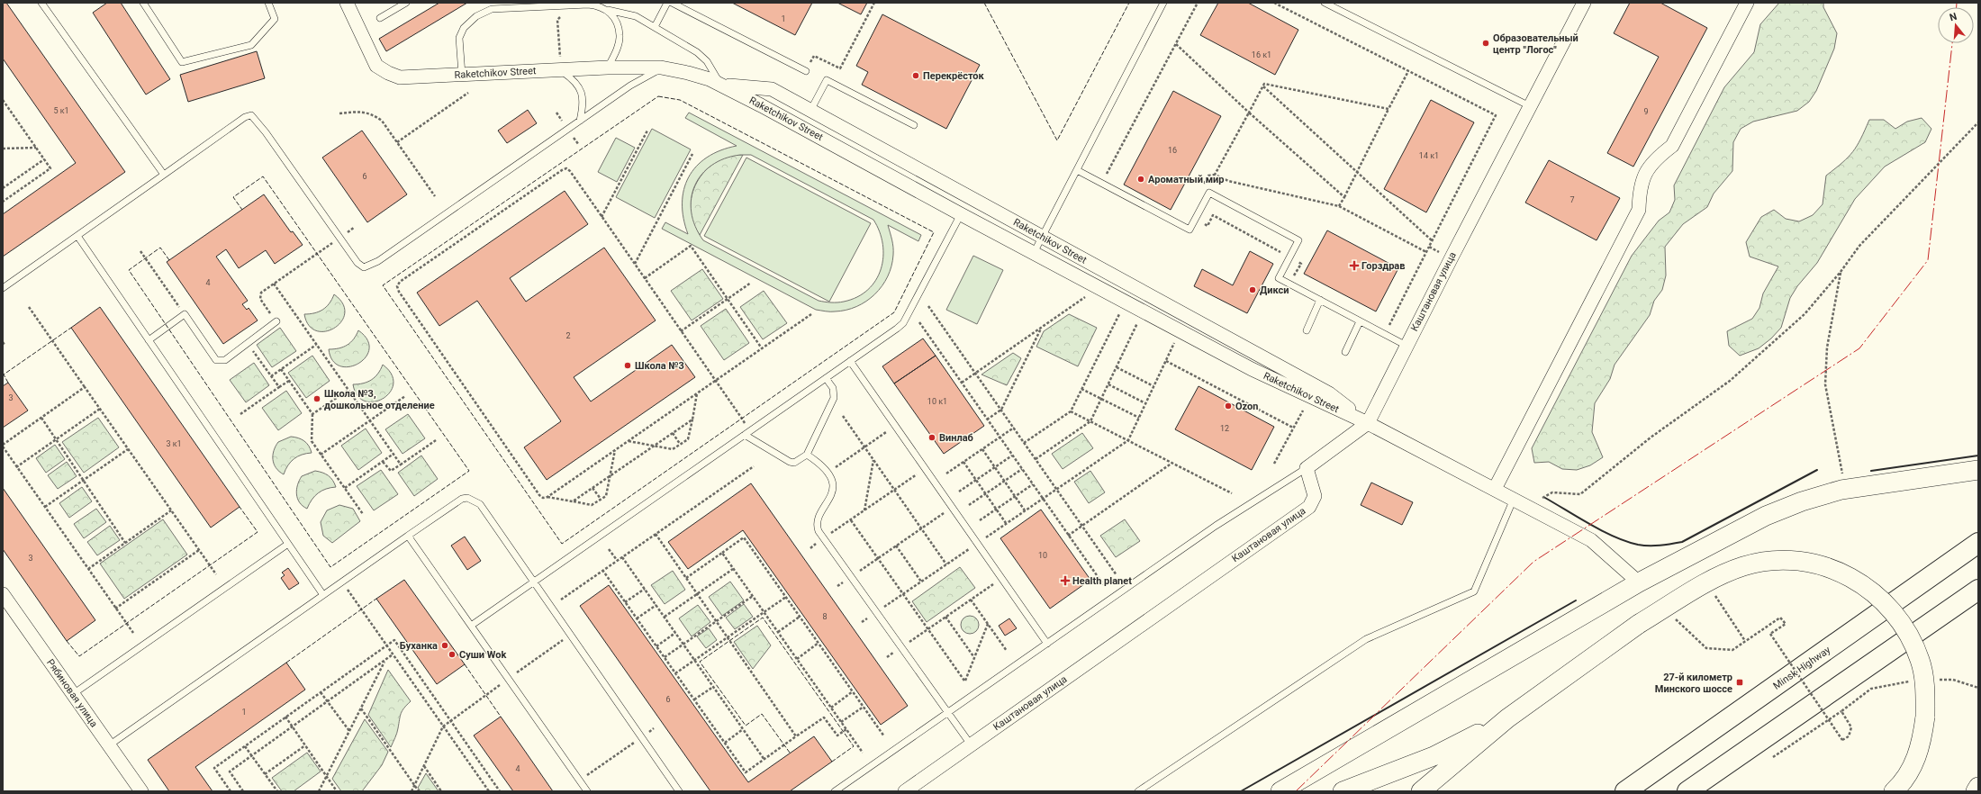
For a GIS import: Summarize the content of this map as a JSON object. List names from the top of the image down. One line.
{"streets":{"highway":["Minsk Highway"],"street":["Raketchikov Street","Каштановая улица","Рябиновая улица"]},"crossings":[["Raketchikov Street","Каштановая улица"]],"places":{"other":["Образовательный центр \"Логос\"","Перекрёсток","Ароматный мир","Дикси","Школа №3","Школа №3, дошкольное отделение","Ozon","Винлаб","Буханка","Суши Wok"],"health":["Горздрав","Health planet"],"transit":["27-й километр Минского шоссе"]},"house_numbers":["1","16 к1","5 к1","9","16","14 к1","6","7","4","2","3","10 к1","12","3 к1","10","3","8","6","1","4"],"north":"top"}
